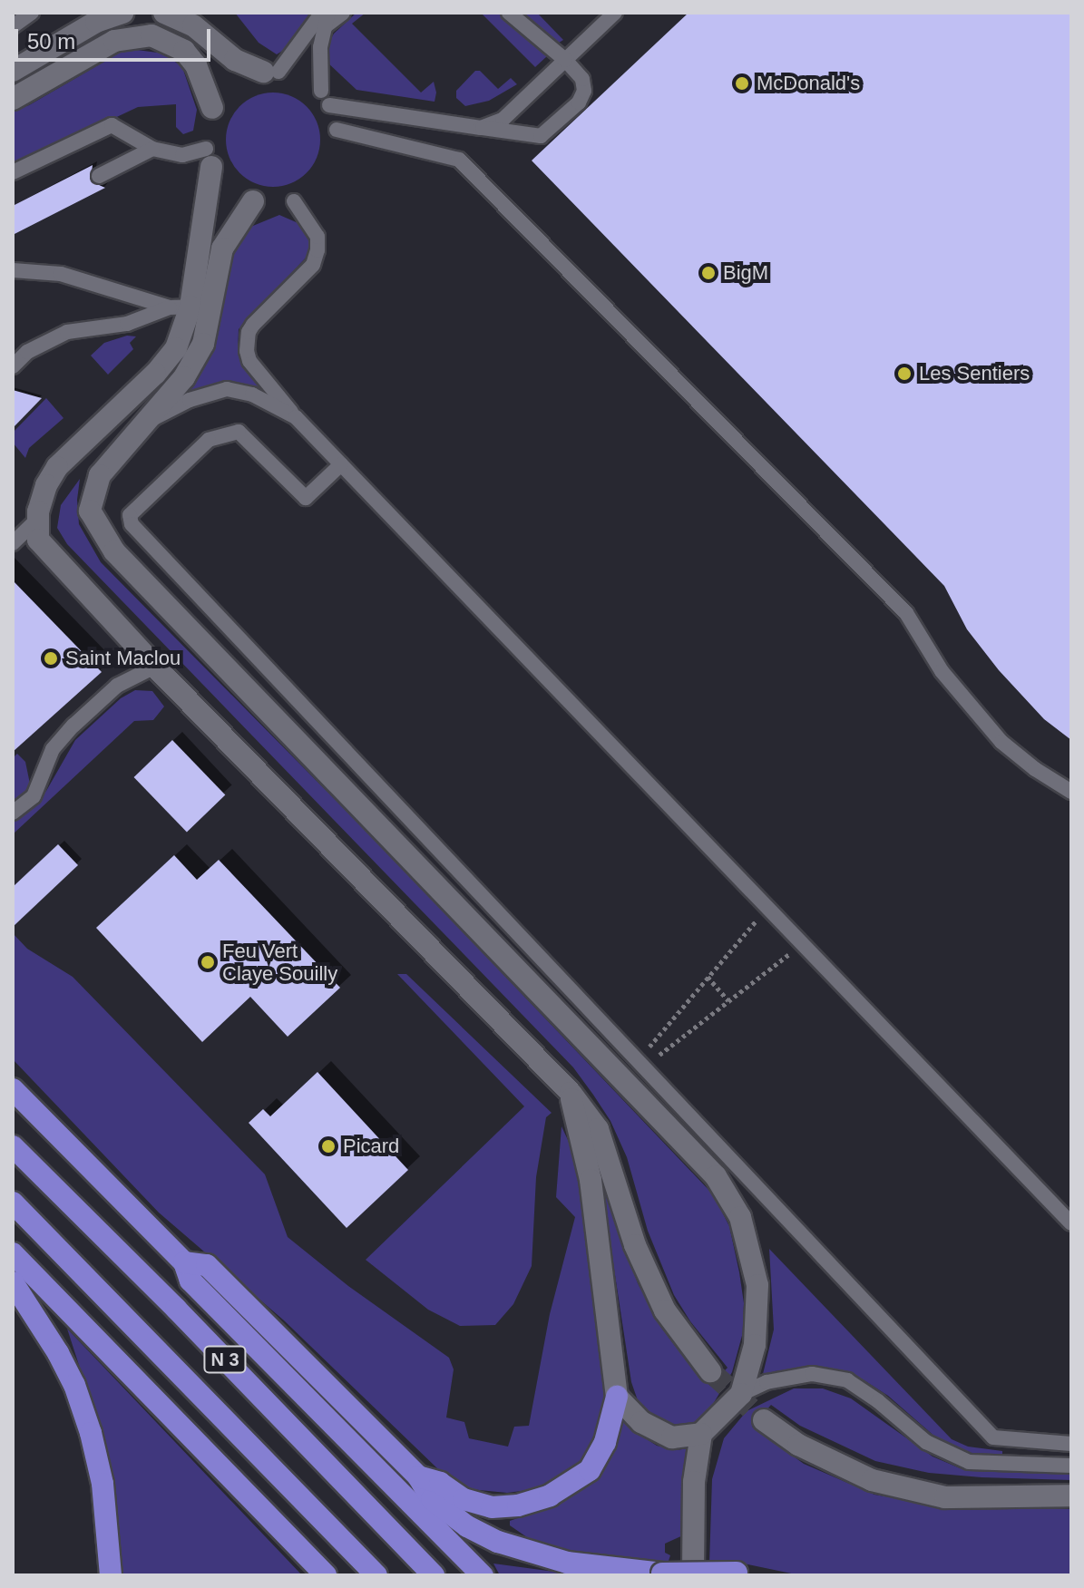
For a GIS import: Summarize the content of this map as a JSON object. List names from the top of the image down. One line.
{"streets":{"highway":["N 3"]},"places":["McDonald's","BigM","Les Sentiers","Saint Maclou","Feu Vert Claye Souilly","Picard"],"scale_bar":"50 m"}
